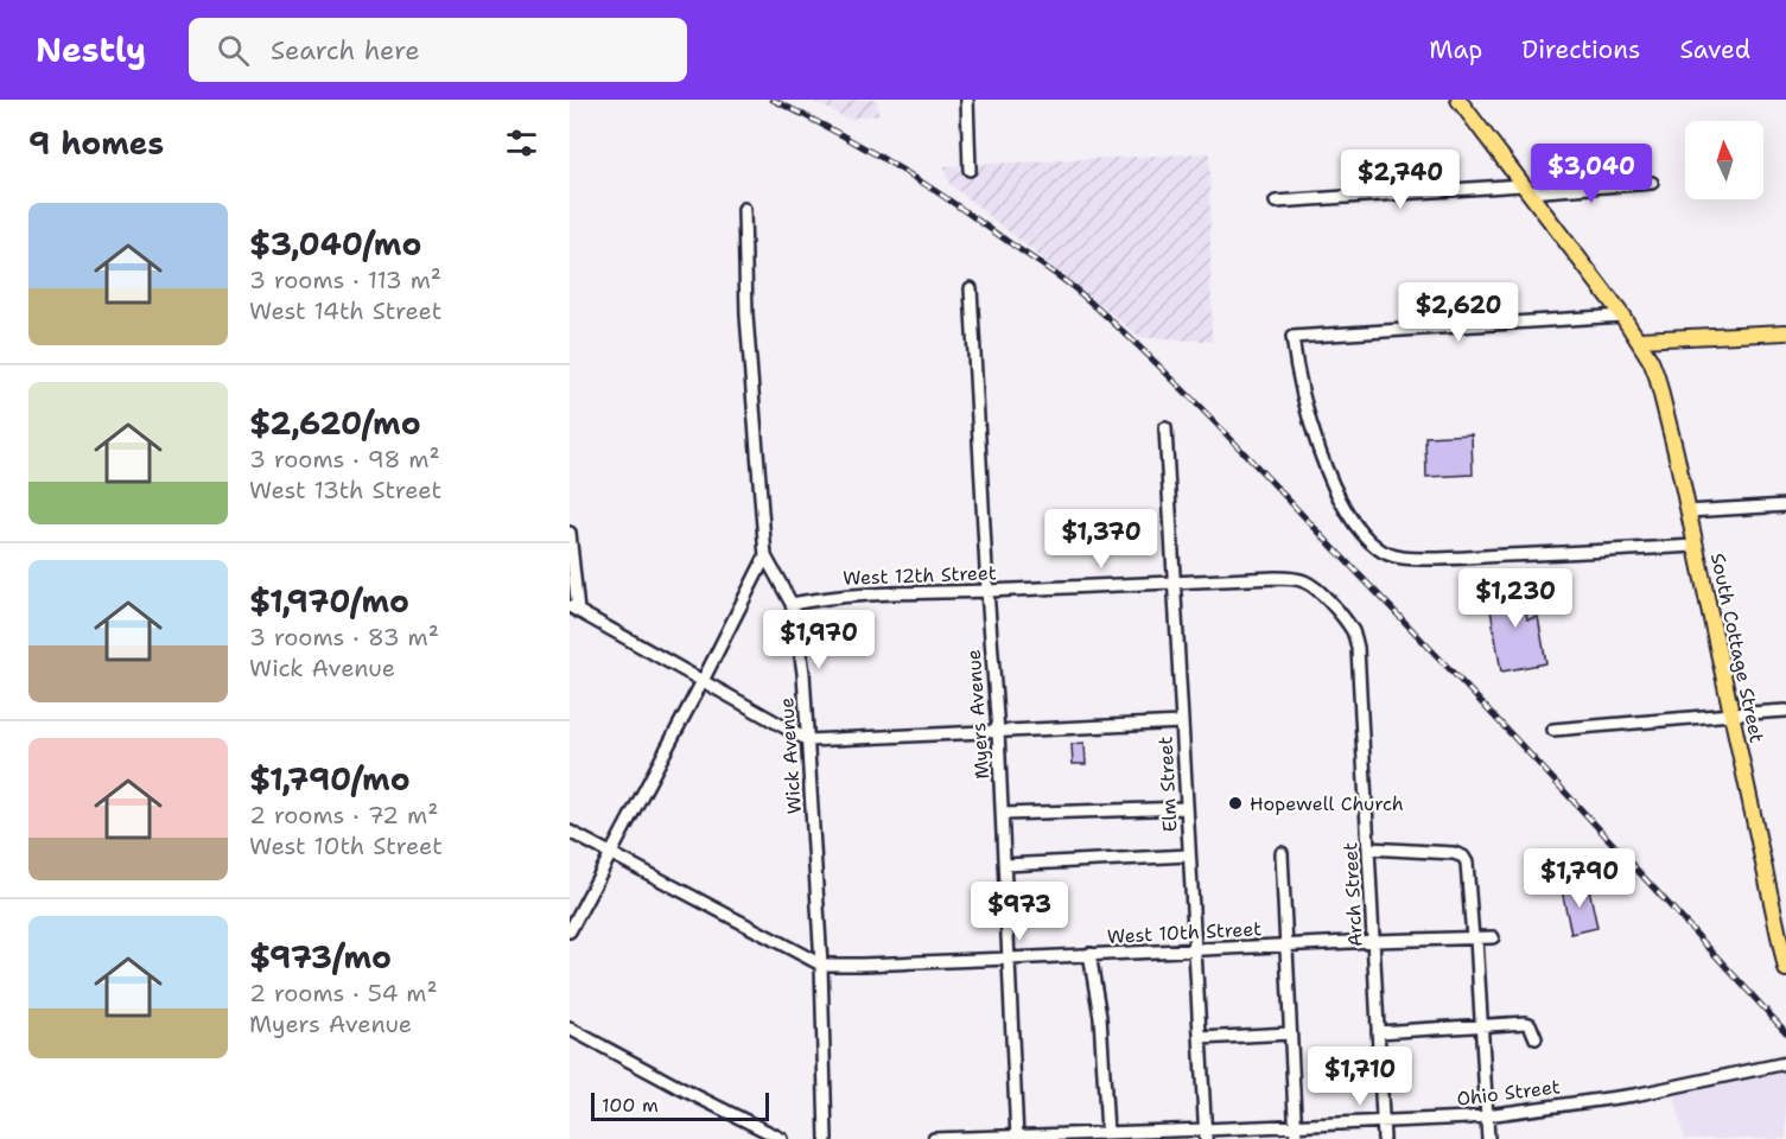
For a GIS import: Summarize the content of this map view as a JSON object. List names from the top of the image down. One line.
{"streets":{"main road":["South Cottage Street"],"street":["West 12th Street","Myers Avenue","Wick Avenue","Elm Street","Arch Street","West 10th Street","Ohio Street"]},"crossings":[["West 12th Street","Myers Avenue"],["West 12th Street","Wick Avenue"],["West 12th Street","Elm Street"],["West 12th Street","Arch Street"],["Myers Avenue","West 10th Street"],["Myers Avenue","Ohio Street"],["Wick Avenue","West 10th Street"],["Elm Street","West 10th Street"],["Elm Street","Ohio Street"],["Arch Street","West 10th Street"],["Arch Street","Ohio Street"]],"places":["Hopewell Church"],"scale_bar":"100 m","north":"top","page":{"header":"Nestly","search":"Search here","nav":["Map","Directions","Saved"],"heading":"9 homes","price":["$3,040","$2,740","$2,620","$1,370","$1,230","$1,970","$1,790","$973","$1,710"],"list":[{"name":"$3,040/mo","note":"3 rooms · 113 m² · West 14th Street"},{"name":"$2,620/mo","note":"3 rooms · 98 m² · West 13th Street"},{"name":"$1,970/mo","note":"3 rooms · 83 m² · Wick Avenue"},{"name":"$1,790/mo","note":"2 rooms · 72 m² · West 10th Street"},{"name":"$973/mo","note":"2 rooms · 54 m² · Myers Avenue"}],"scale":"100 m"}}
